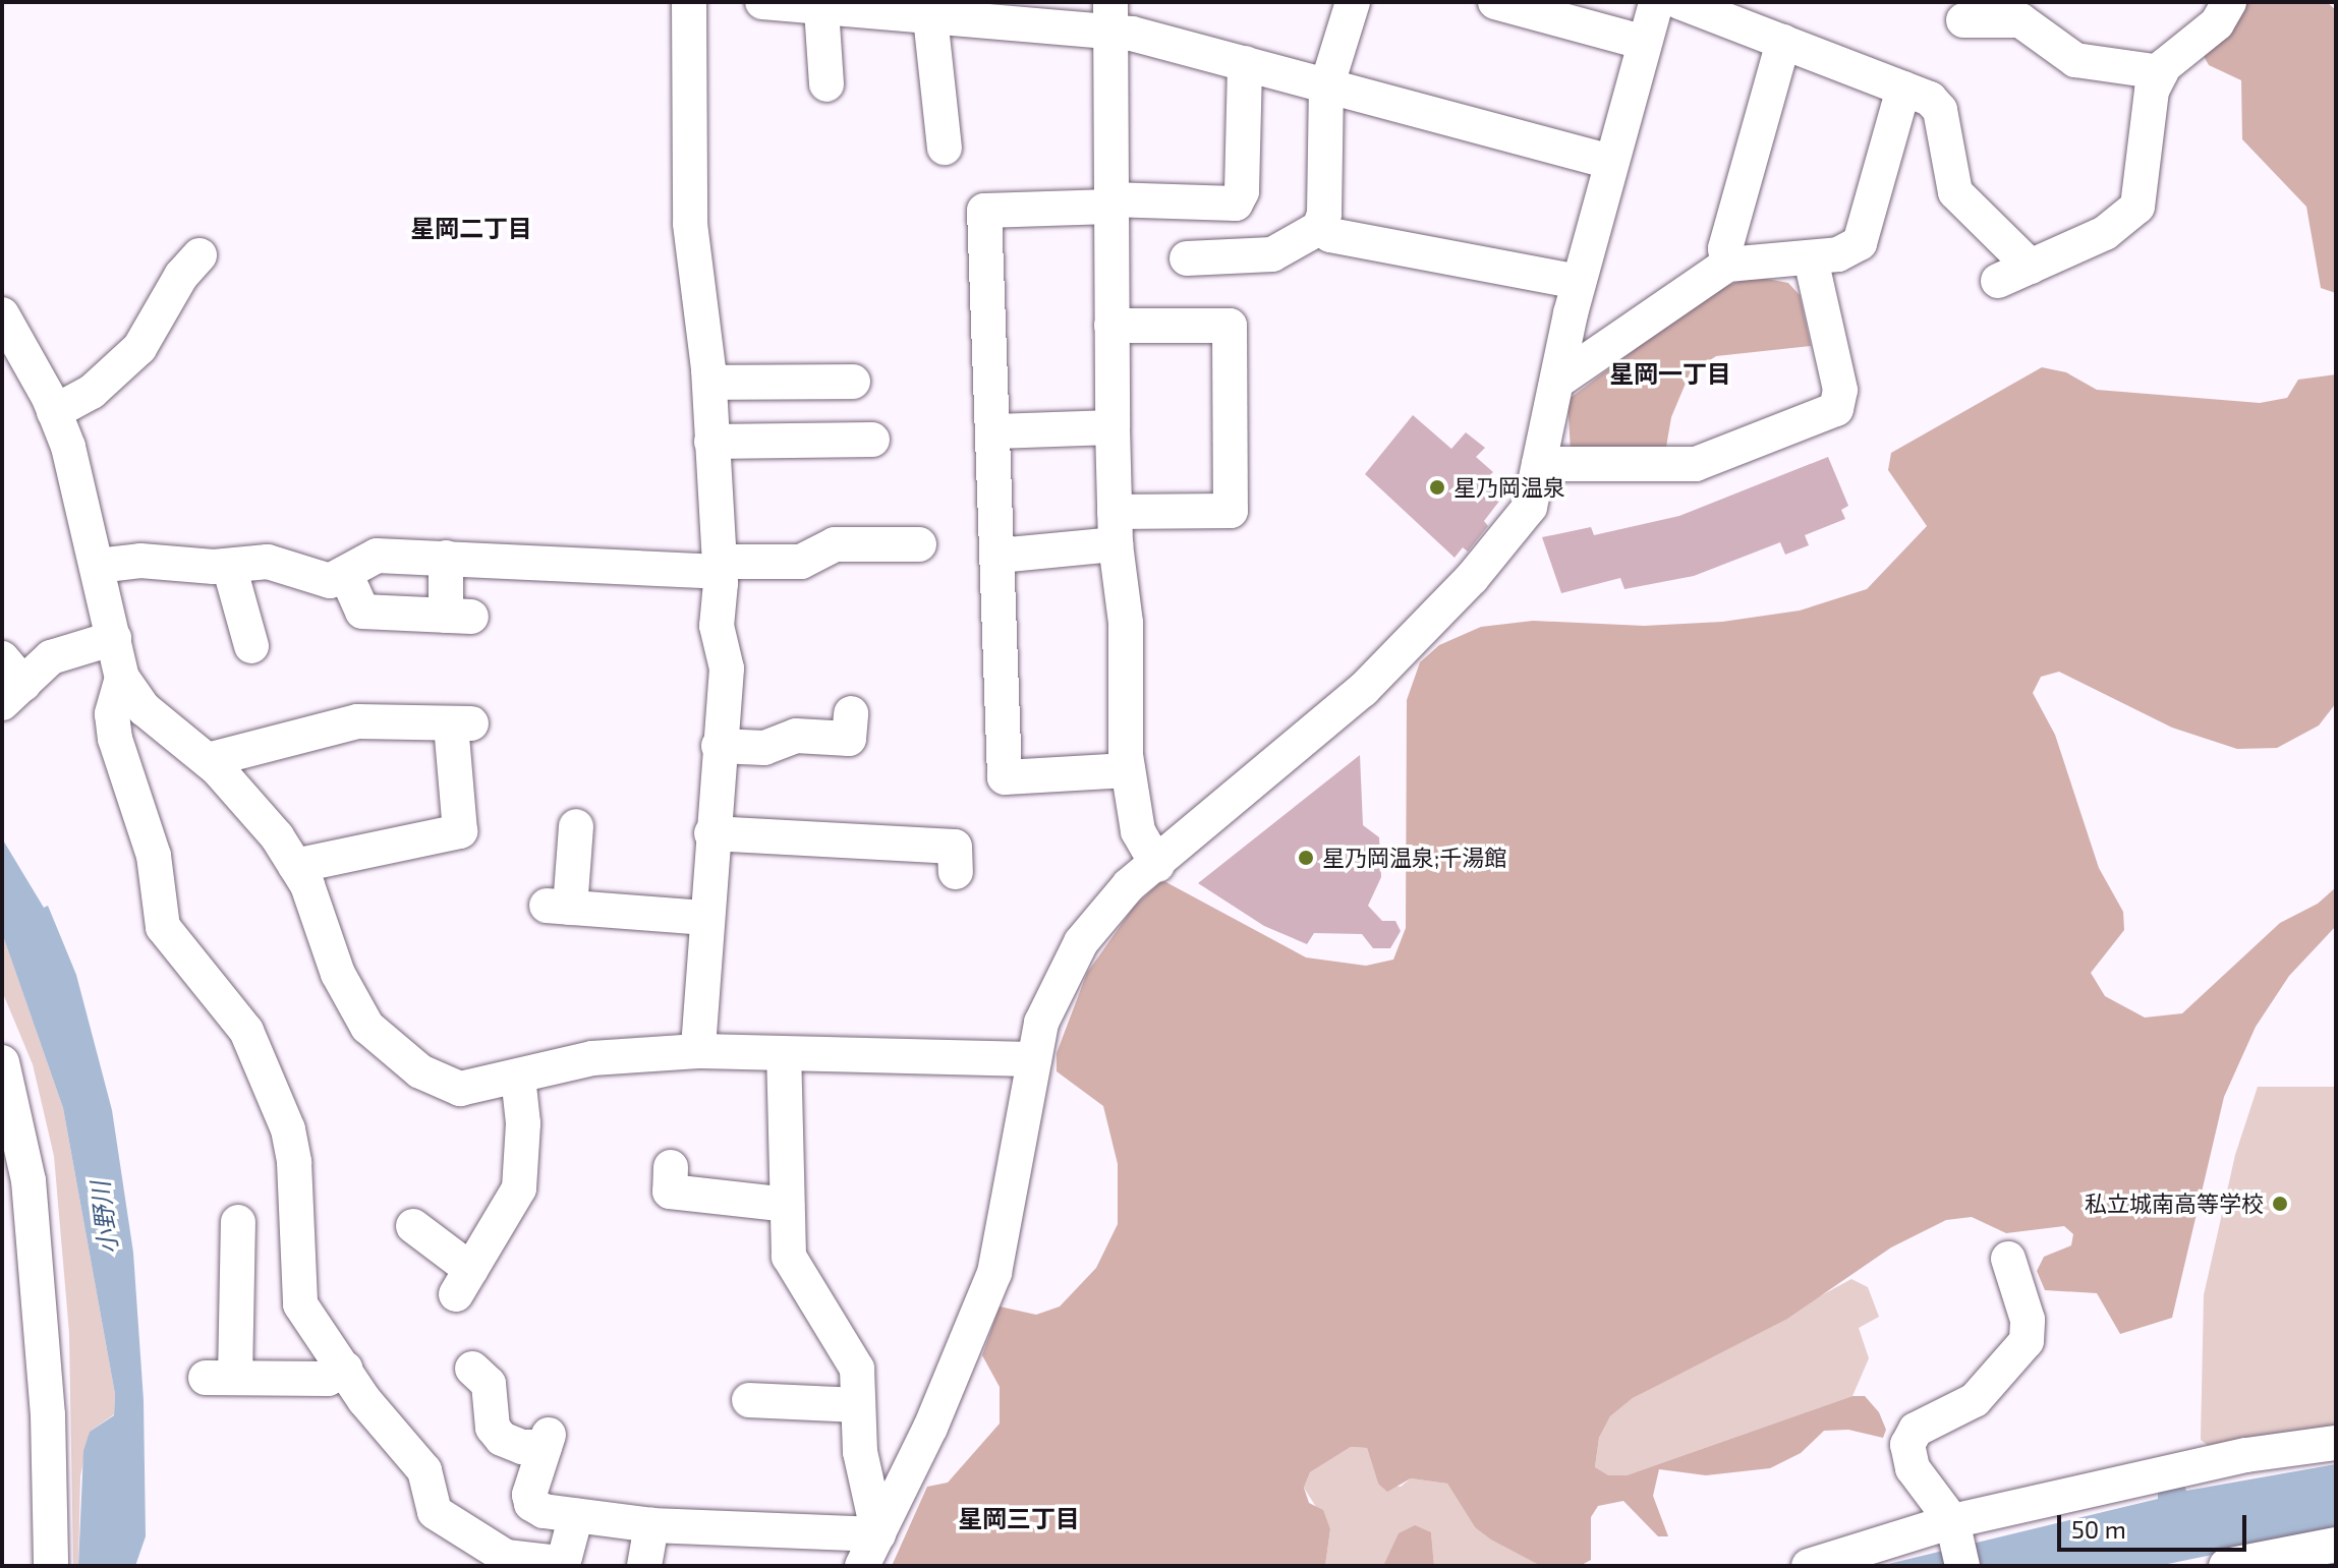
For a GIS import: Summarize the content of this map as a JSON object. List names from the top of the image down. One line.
{"districts":["星岡二丁目","星岡一丁目","星岡三丁目"],"water":["小野川"],"places":["星乃岡温泉","星乃岡温泉;千湯館","私立城南高等学校"],"scale_bar":"50 m"}
